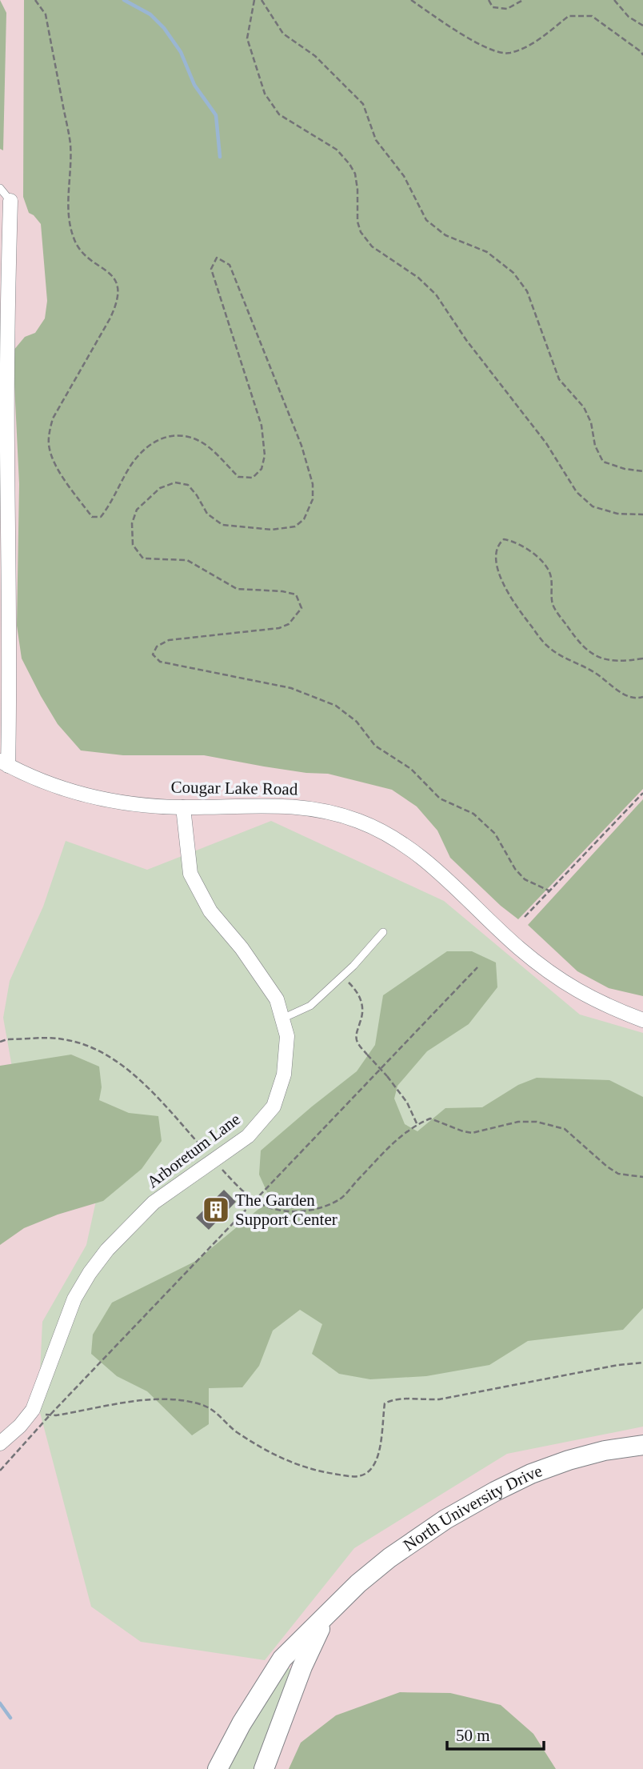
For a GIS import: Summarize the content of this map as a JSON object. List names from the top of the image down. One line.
{"streets":{"main road":["North University Drive"],"street":["Cougar Lake Road","Arboretum Lane"]},"crossings":[["Cougar Lake Road","Arboretum Lane"]],"places":{"building":["The Garden Support Center"]},"scale_bar":"50 m"}
